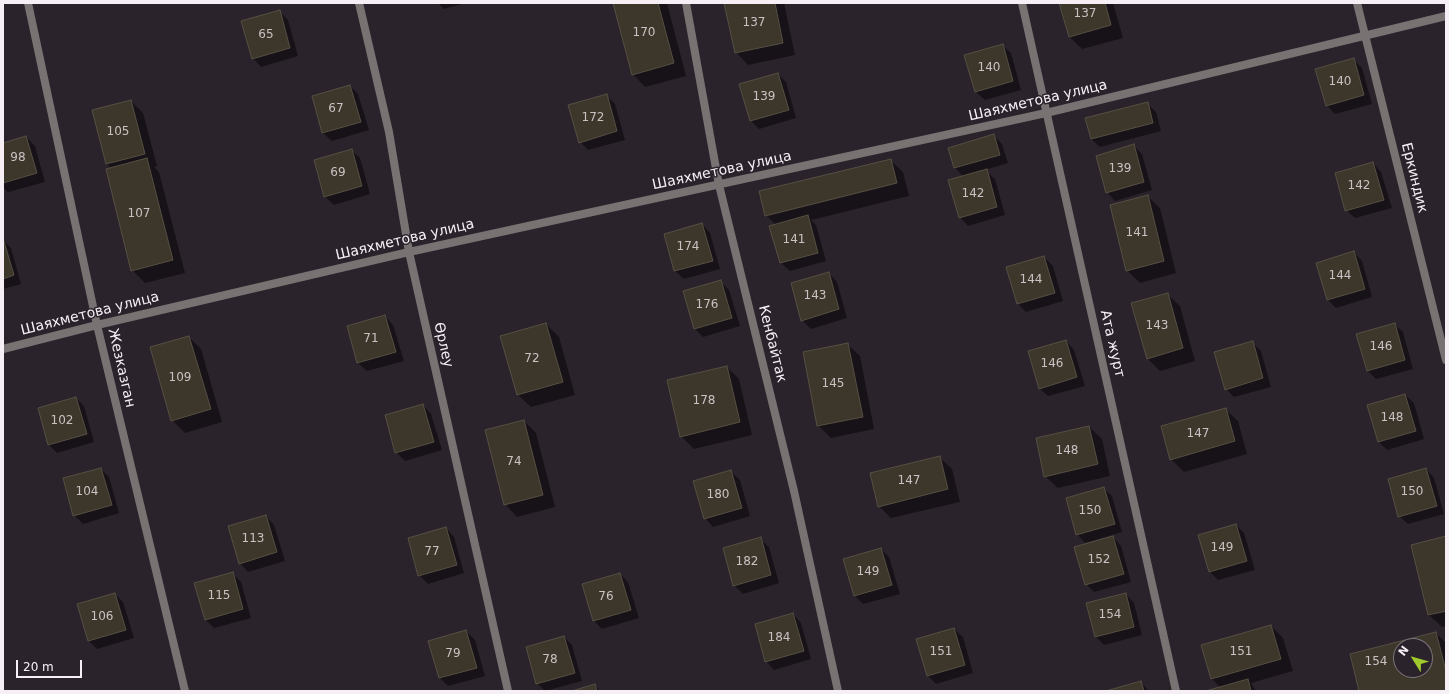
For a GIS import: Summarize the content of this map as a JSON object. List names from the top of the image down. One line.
{"streets":{"street":["Шаяхметова улица","Еркиндик","Кенбайтак","Ата журт","Өрлеу","Жезказган"]},"crossings":[["Шаяхметова улица","Еркиндик"],["Шаяхметова улица","Кенбайтак"],["Шаяхметова улица","Ата журт"],["Шаяхметова улица","Өрлеу"],["Шаяхметова улица","Жезказган"]],"house_numbers":["137","137","170","65","140","140","139","67","172","105","98","139","69","142","142","107","141","141","174","144","144","143","176","143","71","146","72","146","109","145","178","148","102","147","148","74","147","104","150","180","150","113","149","77","152","182","149","115","76","154","106","184","151","151","79","78","154"],"scale_bar":"20 m","north":"top left"}
